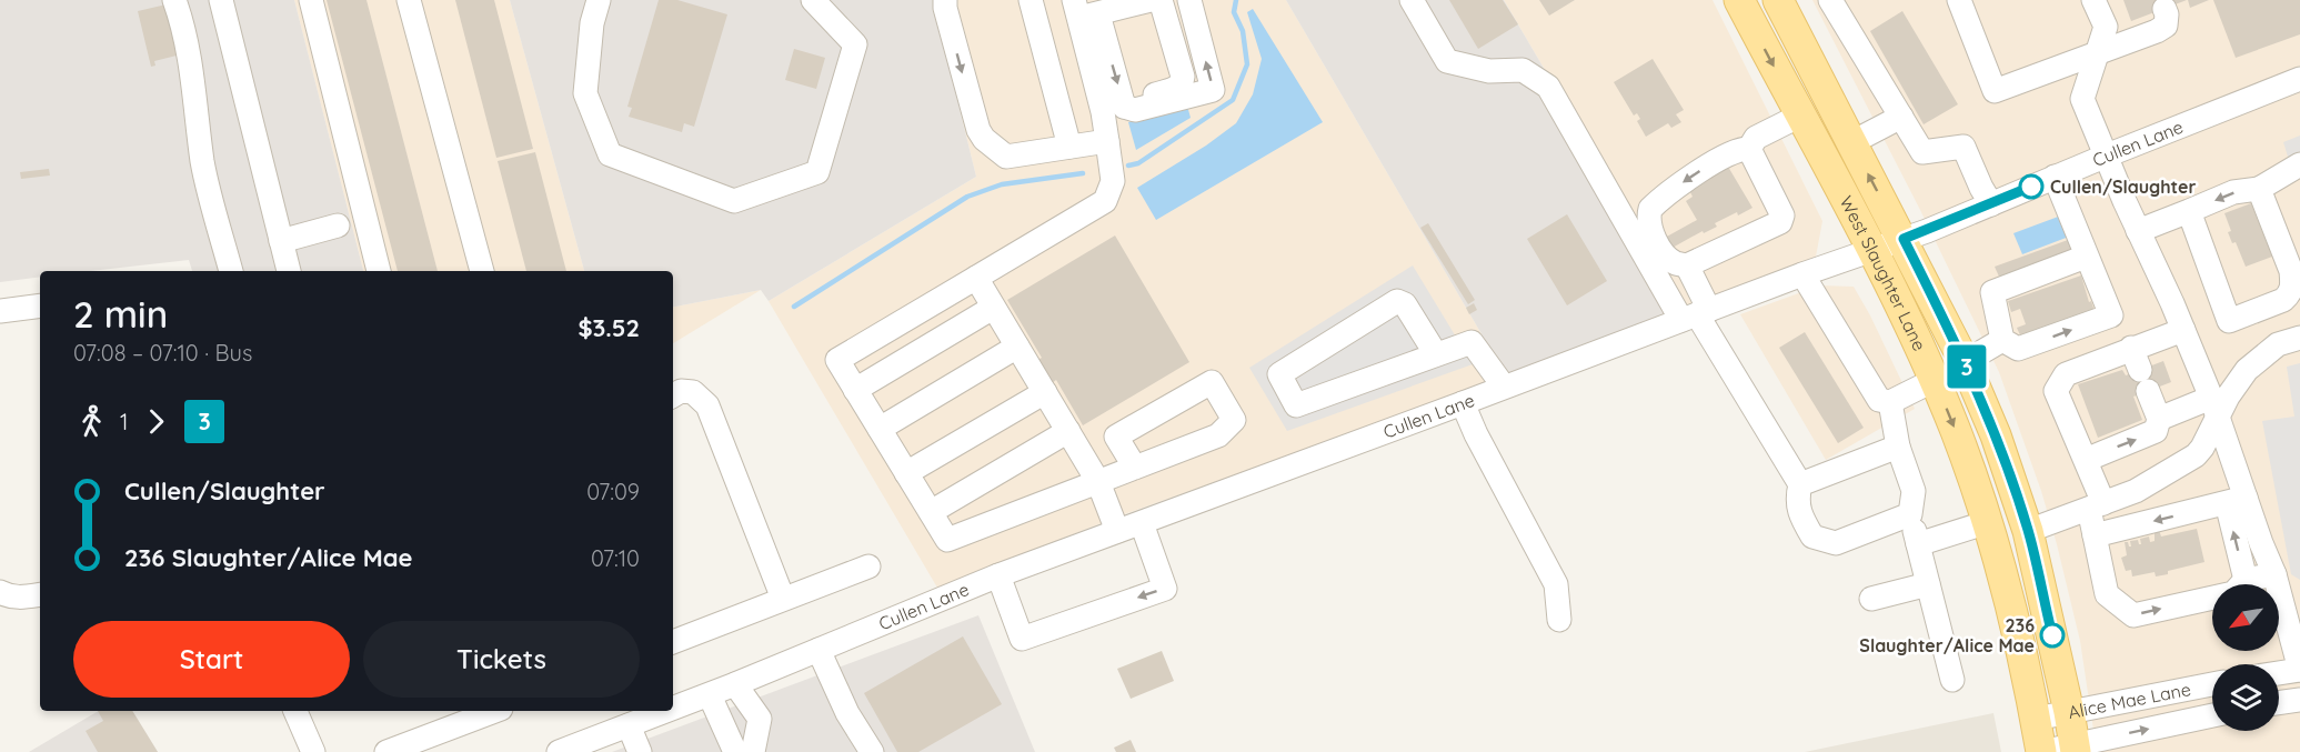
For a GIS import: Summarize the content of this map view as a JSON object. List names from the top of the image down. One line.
{"streets":{"main road":["West Slaughter Lane"],"street":["Cullen Lane","Alice Mae Lane"]},"crossings":[["Cullen Lane","West Slaughter Lane"],["West Slaughter Lane","Alice Mae Lane"]],"places":["Cullen/Slaughter","236 Slaughter/Alice Mae"],"lines":["bus line 3"],"north":"bottom left","page":{"on_map":"3","heading":["2 min","07:08 – 07:10 · Bus","$3.52"],"legs":["1","3"],"list":[{"name":"Cullen/Slaughter","value":"07:09"},{"name":"236 Slaughter/Alice Mae","value":"07:10"}],"buttons":["Start","Tickets"]}}
